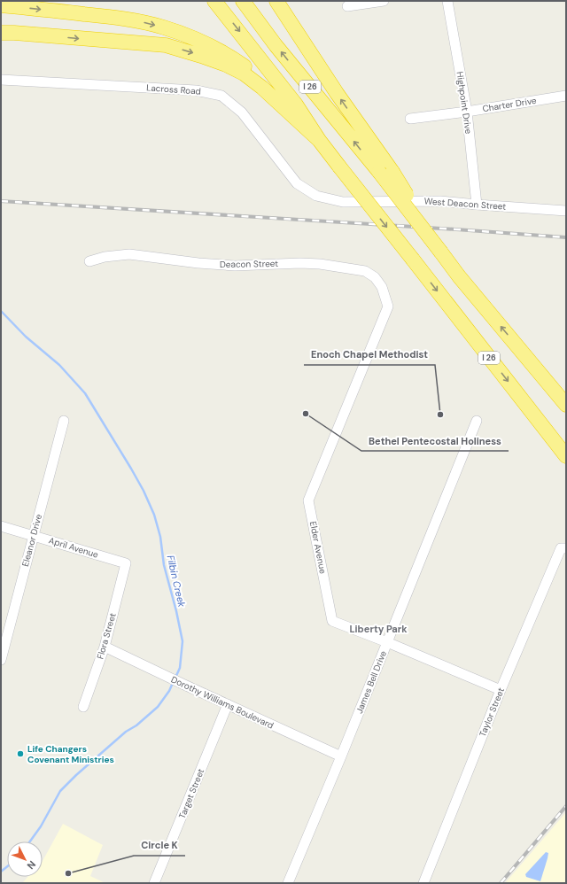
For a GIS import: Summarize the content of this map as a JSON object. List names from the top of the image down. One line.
{"streets":{"highway":["I 26"],"street":["Lacross Road","Highpoint Drive","Charter Drive","West Deacon Street","Deacon Street","Eleanor Drive","April Avenue","Elder Avenue","Flora Street","James Bell Drive","Dorothy Williams Boulevard","Taylor Street","Target Street"]},"crossings":[["Lacross Road","West Deacon Street"],["Highpoint Drive","Charter Drive"],["Highpoint Drive","West Deacon Street"],["Deacon Street","Elder Avenue"],["Eleanor Drive","April Avenue"],["April Avenue","Flora Street"],["Elder Avenue","James Bell Drive"],["Elder Avenue","Taylor Street"],["Flora Street","Dorothy Williams Boulevard"],["James Bell Drive","Dorothy Williams Boulevard"],["Dorothy Williams Boulevard","Target Street"]],"districts":["Liberty Park"],"water":["Filbin Creek"],"places":["Bethel Pentecostal Holiness","Enoch Chapel Methodist","Life Changers Covenant Ministries","Circle K"],"north":"bottom right"}
